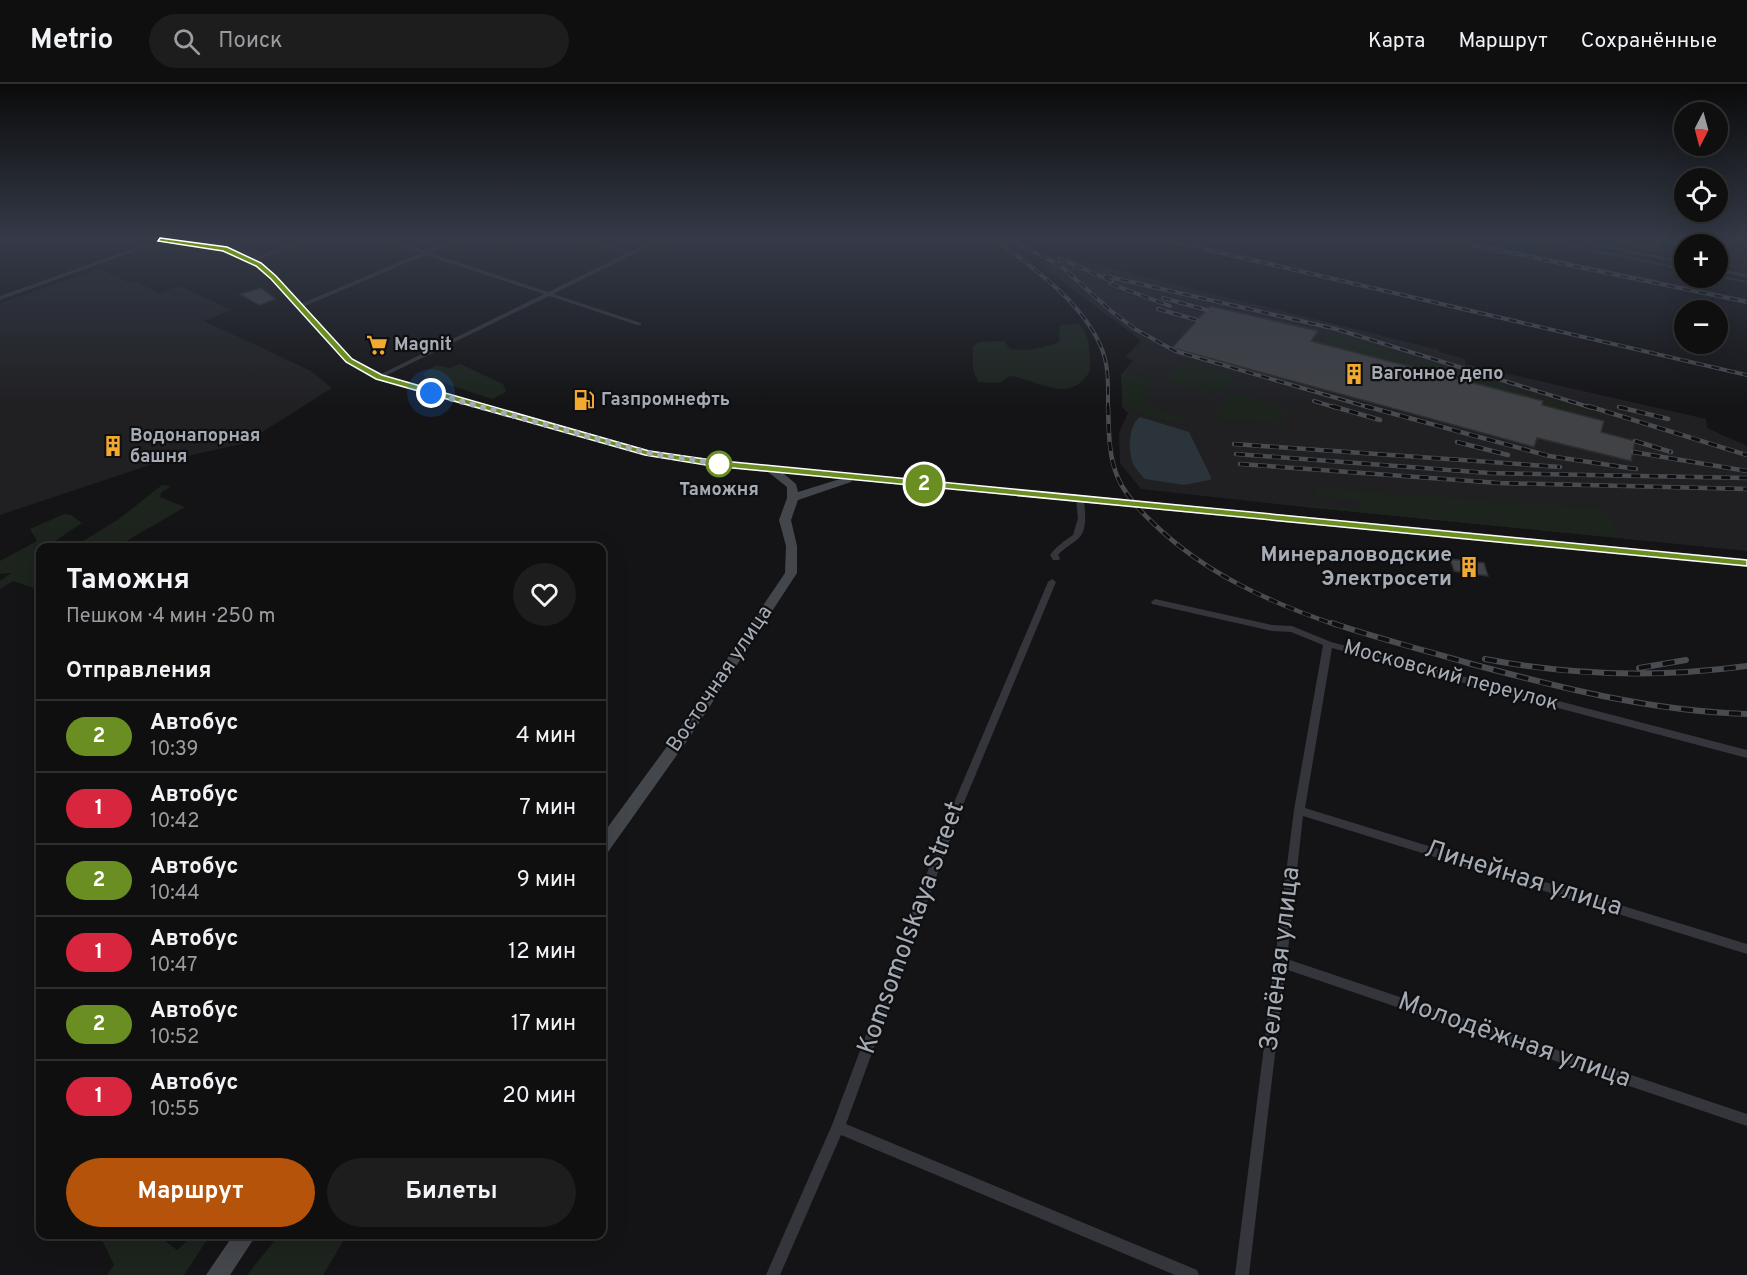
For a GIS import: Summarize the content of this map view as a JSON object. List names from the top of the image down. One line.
{"streets":{"street":["Московский переулок","Восточная улица","Линейная улица","Komsomolskaya Street","Зелёная улица","Молодёжная улица"]},"crossings":[["Московский переулок","Зелёная улица"],["Линейная улица","Зелёная улица"],["Зелёная улица","Молодёжная улица"]],"places":{"supermarket":["Magnit"],"building":["Вагонное депо","Водонапорная башня","Минераловодские Электросети"],"fuel station":["Газпромнефть"],"other":["Таможня"]},"lines":["bus line 2"],"north":"bottom","page":{"header":"Metrio","search":"Поиск","nav":["Карта","Маршрут","Сохранённые"],"on_map":"2","map_buttons":["+","−"],"heading":[["Таможня","Пешком · 4 мин · 250 m"],"Отправления"],"list":[{"mark":"2","name":"Автобус","note":"10:39","value":"4 мин"},{"mark":"1","name":"Автобус","note":"10:42","value":"7 мин"},{"mark":"2","name":"Автобус","note":"10:44","value":"9 мин"},{"mark":"1","name":"Автобус","note":"10:47","value":"12 мин"},{"mark":"2","name":"Автобус","note":"10:52","value":"17 мин"},{"mark":"1","name":"Автобус","note":"10:55","value":"20 мин"}],"buttons":["Маршрут","Билеты"]}}
